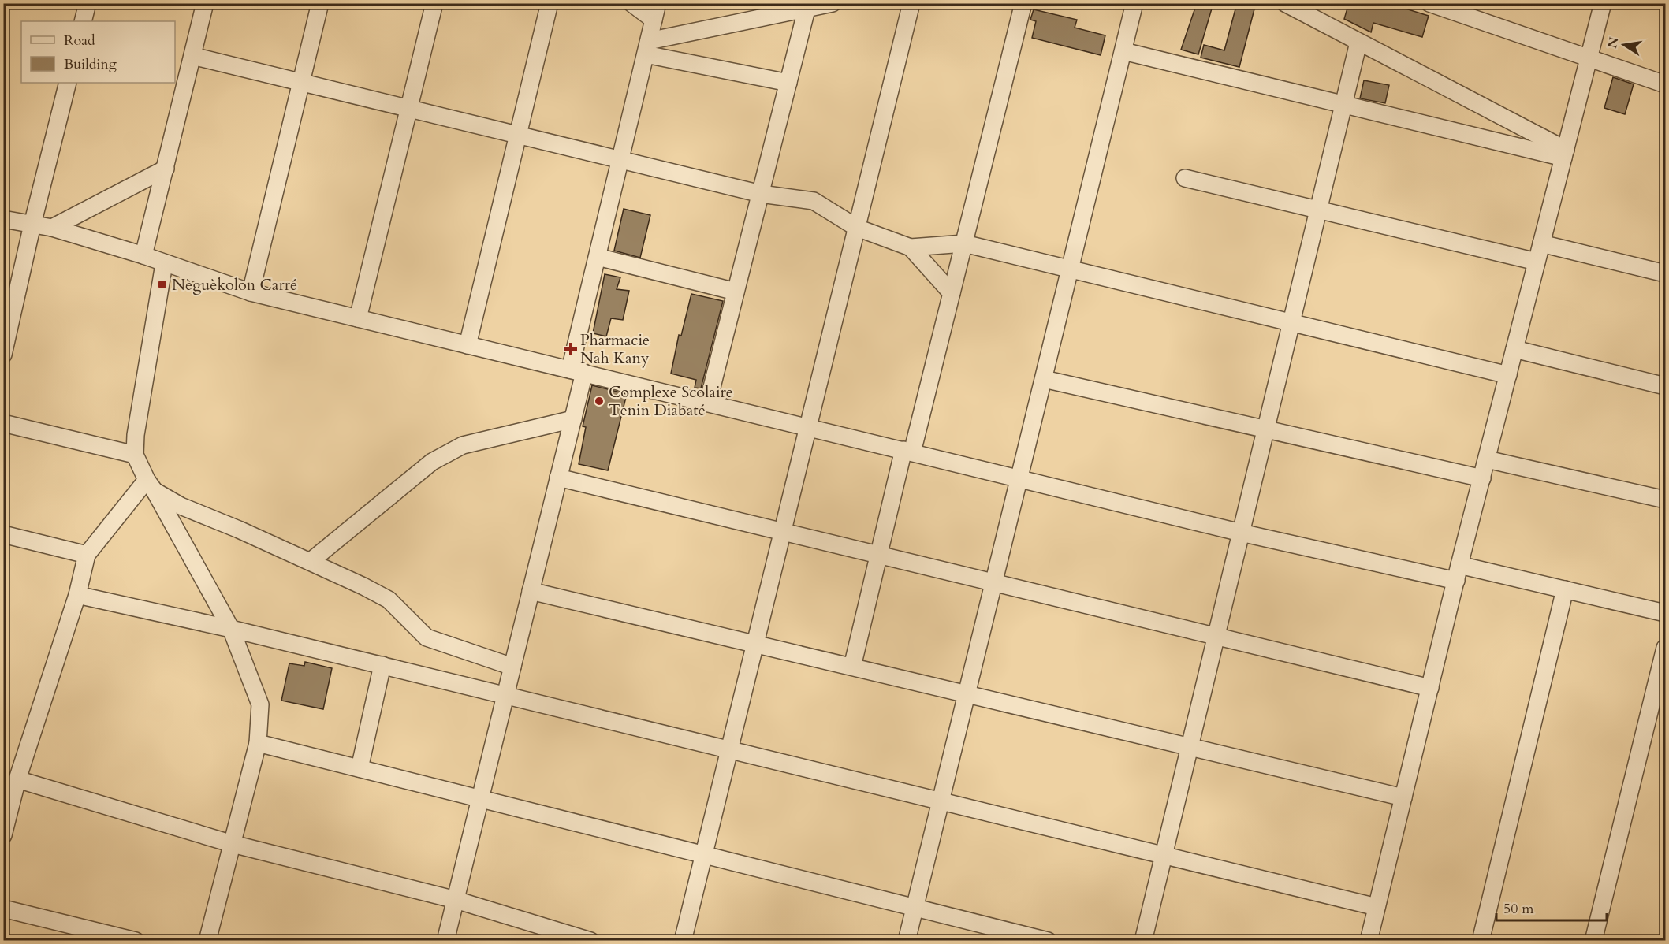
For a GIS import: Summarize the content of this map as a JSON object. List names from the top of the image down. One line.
{"places":{"transit":["Nèguèkolon Carré"],"health":["Pharmacie Nah Kany"],"other":["Complexe Scolaire Tenin Diabaté"]},"legend":["Road","Building"],"scale_bar":"50 m","north":"left"}
